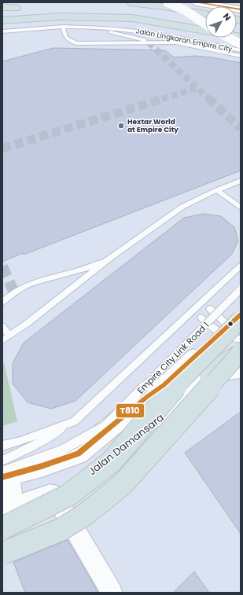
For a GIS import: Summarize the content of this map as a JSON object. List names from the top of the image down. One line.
{"streets":{"street":["Jalan Damansara"],"lane":["Jalan Lingkaran Empire City","Empire City Link Road 1"]},"places":["Hextar World at Empire City"],"lines":["transit line T810"],"north":"top right"}
